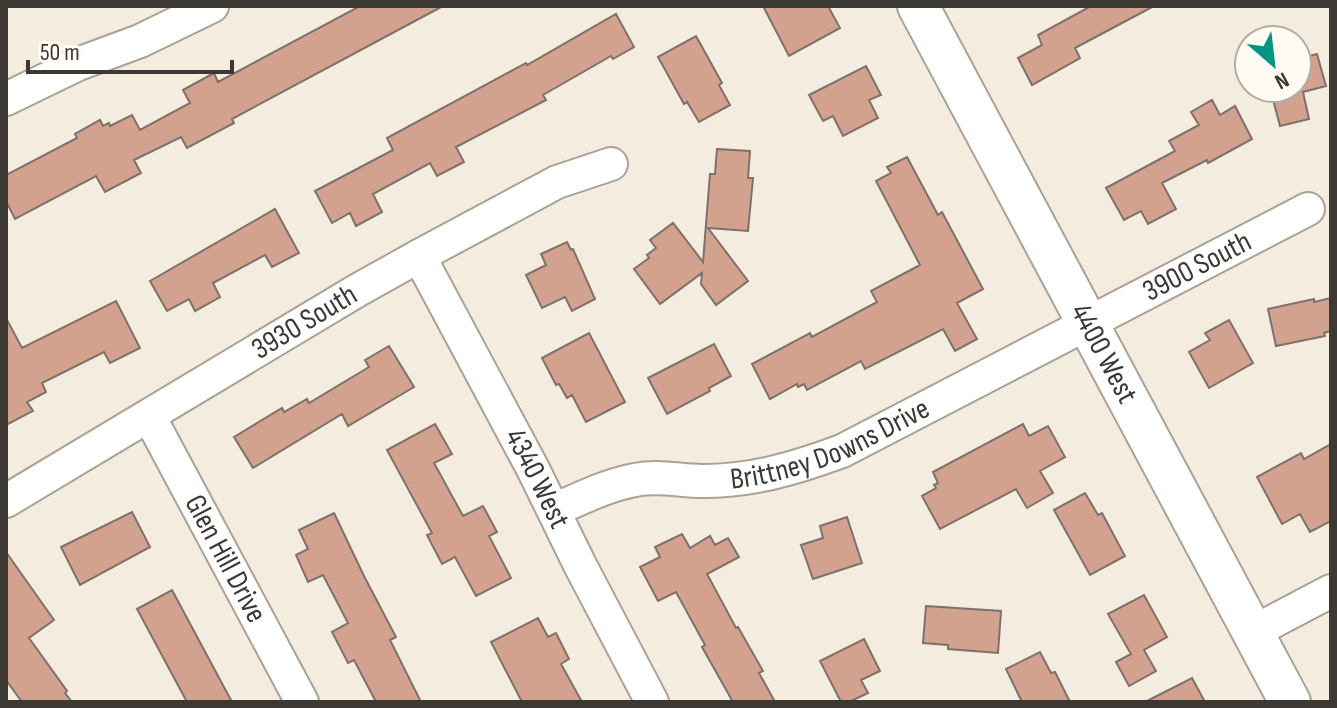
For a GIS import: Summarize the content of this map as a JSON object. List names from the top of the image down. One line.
{"streets":{"street":["3900 South","3930 South","4400 West","Brittney Downs Drive","4340 West","Glen Hill Drive"]},"crossings":[["3900 South","4400 West"],["3900 South","Brittney Downs Drive"],["3930 South","4340 West"],["3930 South","Glen Hill Drive"],["4400 West","Brittney Downs Drive"],["Brittney Downs Drive","4340 West"]],"scale_bar":"50 m","north":"bottom right"}
